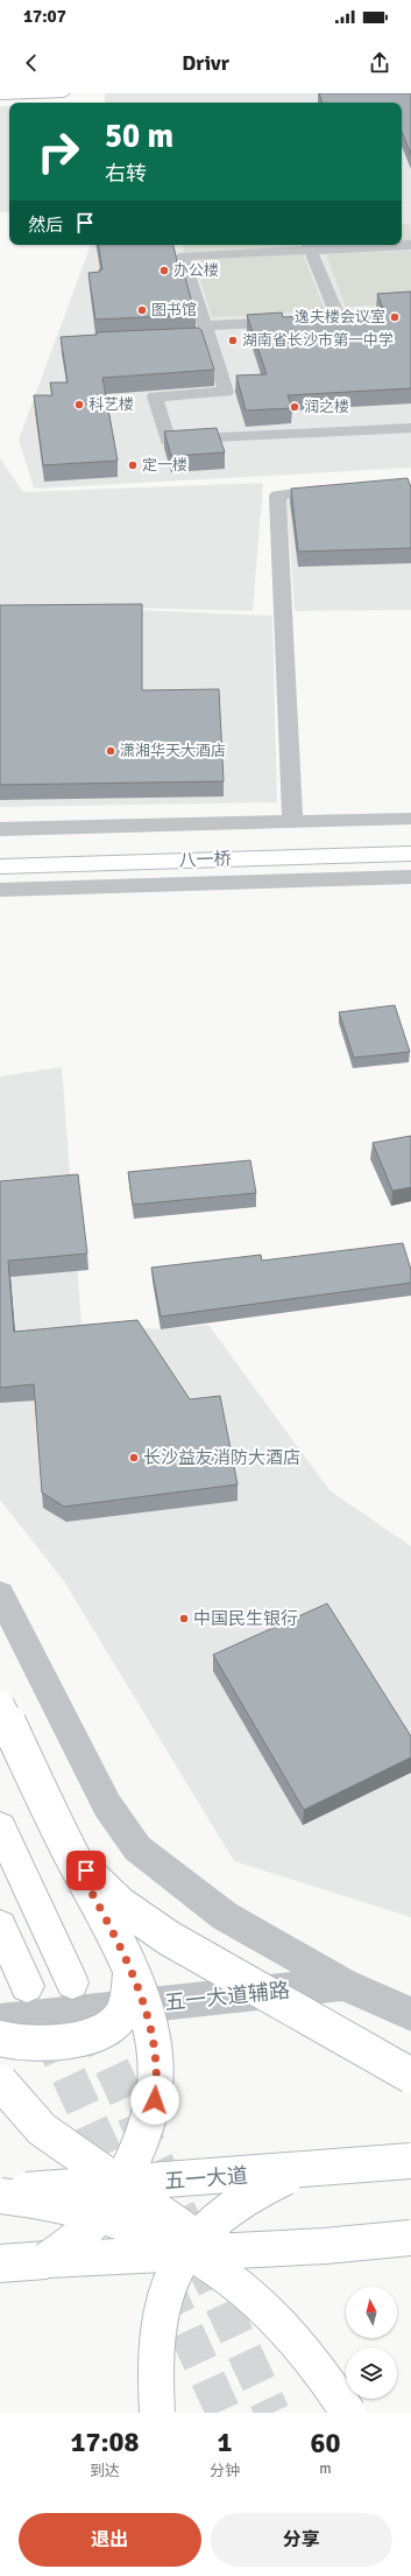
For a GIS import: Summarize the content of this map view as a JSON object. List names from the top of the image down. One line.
{"streets":{"main road":["八一桥","五一大道"],"street":["五一大道辅路"]},"places":["办公楼","图书馆","逸夫楼会议室","湖南省长沙市第一中学","科艺楼","润之楼","定一楼","潇湘华天大酒店","长沙益友消防大酒店","中国民生银行"],"north":"top","page":{"status":"17:07","header":"Drivr","turn":["50 m","右转"],"then":"然后","eta":["17:08","到达","1","分钟","60","m"],"buttons":["退出","分享"]}}
